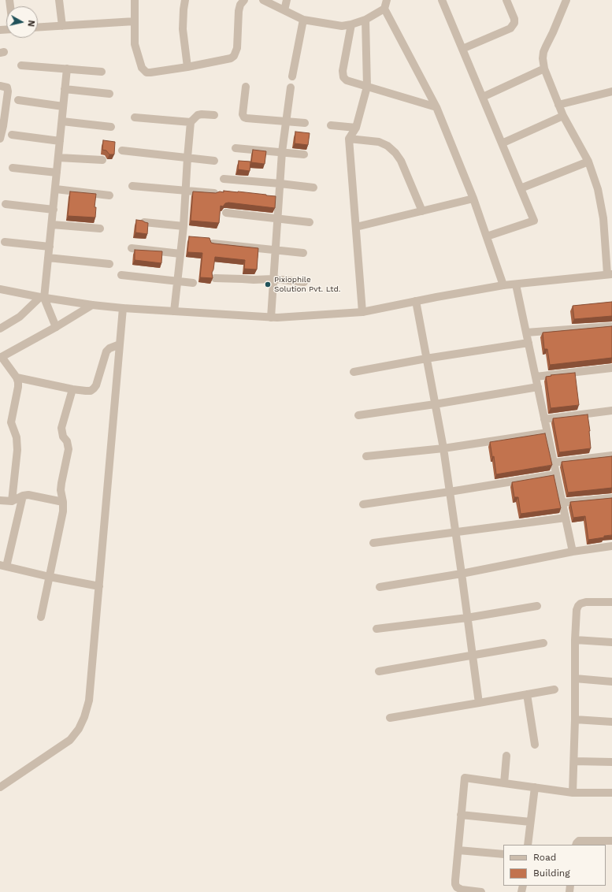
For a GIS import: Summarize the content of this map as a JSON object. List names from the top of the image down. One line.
{"places":["Pixiophile Solution Pvt. Ltd."],"legend":["Road","Building"],"north":"right"}
